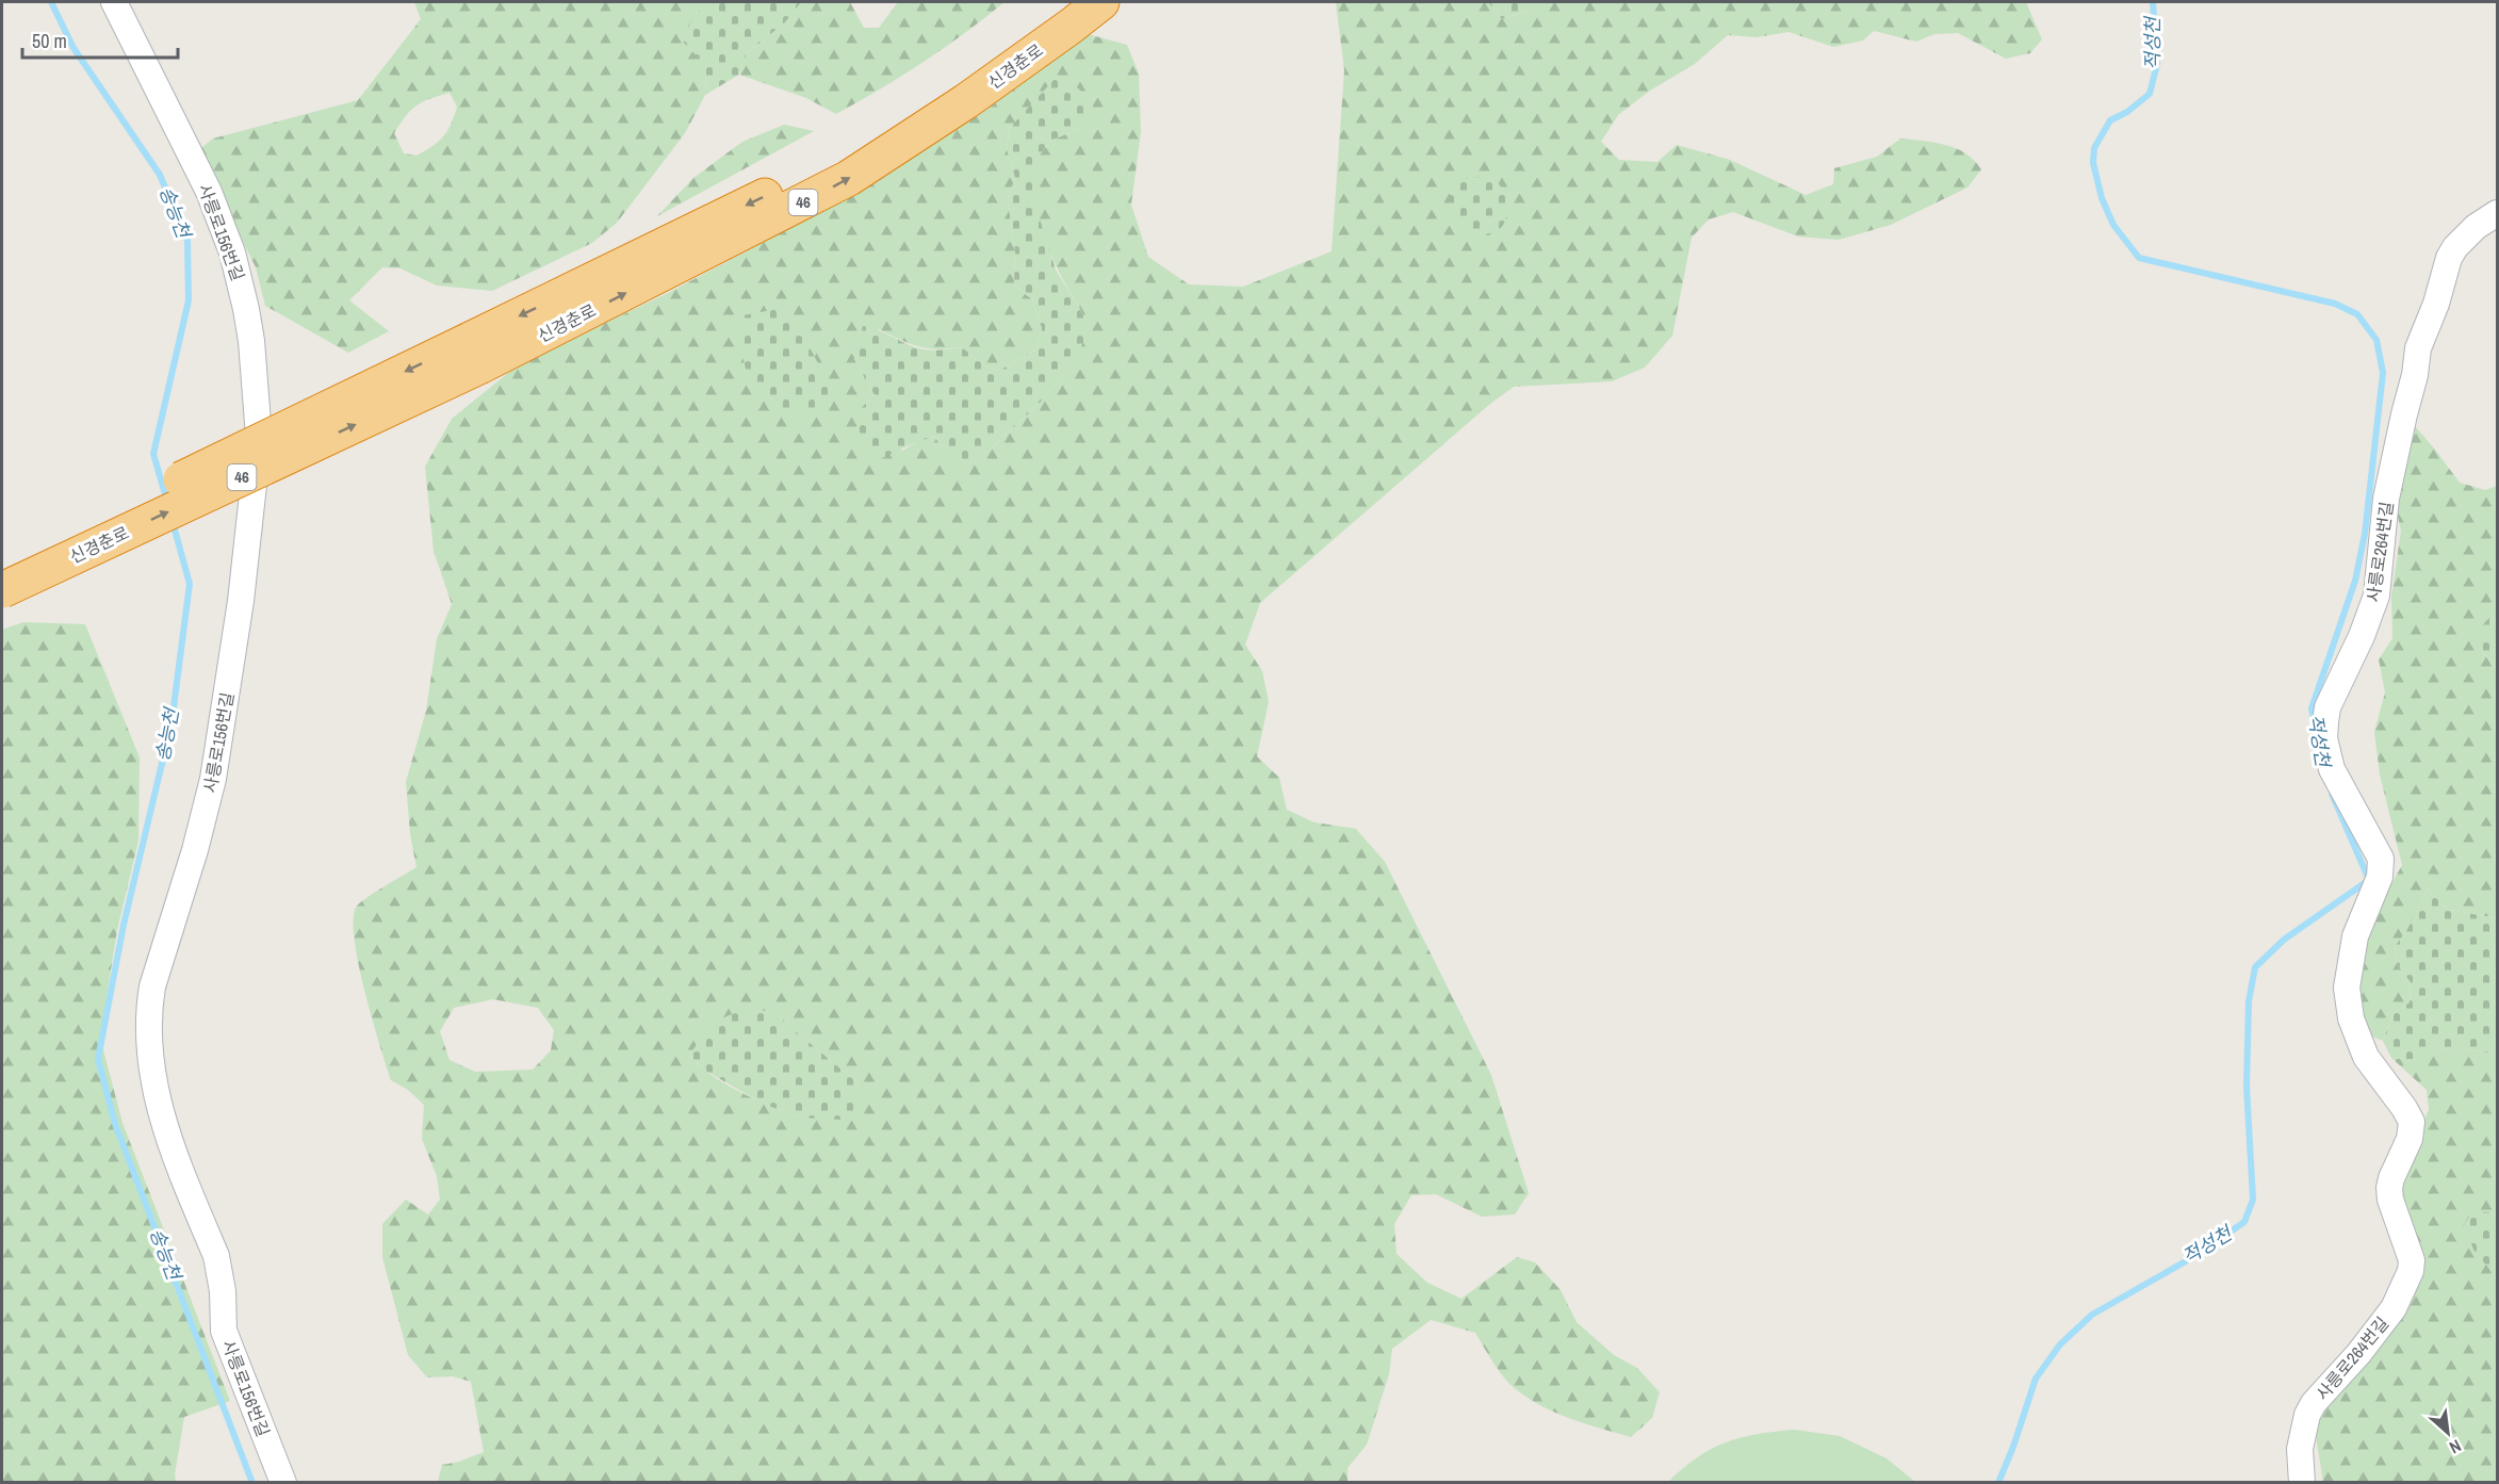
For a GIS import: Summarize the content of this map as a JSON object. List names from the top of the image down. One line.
{"streets":{"highway":["신경춘로","46"],"street":["사릉로156번길","사릉로264번길"]},"water":["적성천","송능천"],"scale_bar":"50 m","north":"bottom right"}
